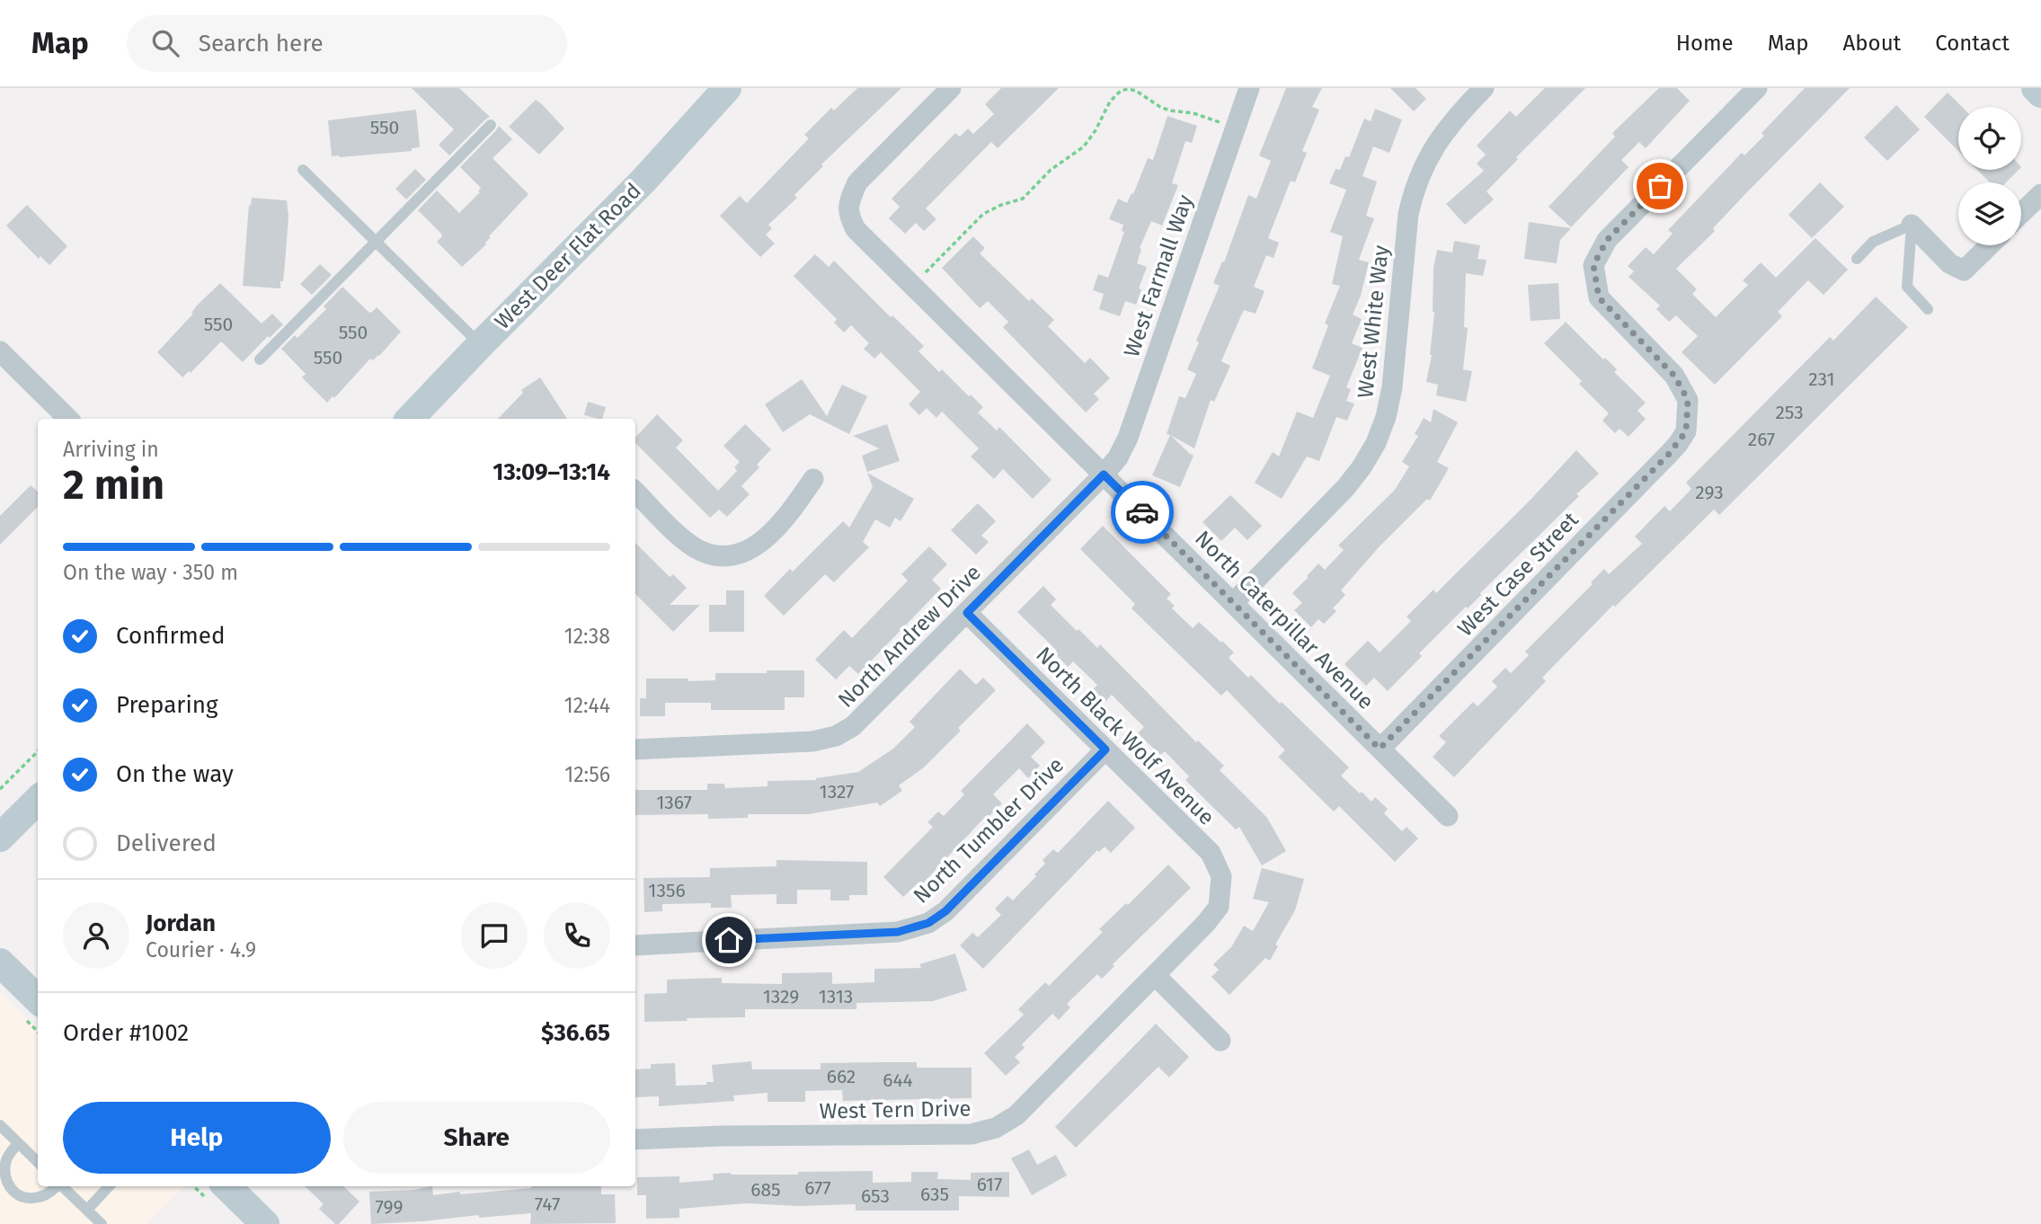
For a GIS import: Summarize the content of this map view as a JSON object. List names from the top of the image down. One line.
{"streets":{"main road":["West Deer Flat Road"],"street":["West Farmall Way","West White Way","West Case Street","North Caterpillar Avenue","North Andrew Drive","North Black Wolf Avenue","North Tumbler Drive","West Tern Drive"]},"crossings":[["West Farmall Way","North Caterpillar Avenue"],["West Farmall Way","North Andrew Drive"],["West White Way","North Caterpillar Avenue"],["West Case Street","North Caterpillar Avenue"],["North Caterpillar Avenue","North Andrew Drive"],["North Andrew Drive","North Black Wolf Avenue"],["North Black Wolf Avenue","North Tumbler Drive"],["North Black Wolf Avenue","West Tern Drive"]],"house_numbers":["550","550","550","550","231","253","267","293","1327","1367","1356","1329","1313","662","644","617","677","685","635","653","747","799"],"page":{"header":"Map","search":"Search here","nav":["Home","Map","About","Contact"],"heading":["2 min","Arriving in","13:09–13:14"],"panel":["Jordan","Courier · 4.9","Order #1002","$36.65"],"bar":"On the way · 350 m","list":[["Confirmed","12:38"],["Preparing","12:44"],["On the way","12:56"],"Delivered"],"buttons":["Help","Share"]}}
